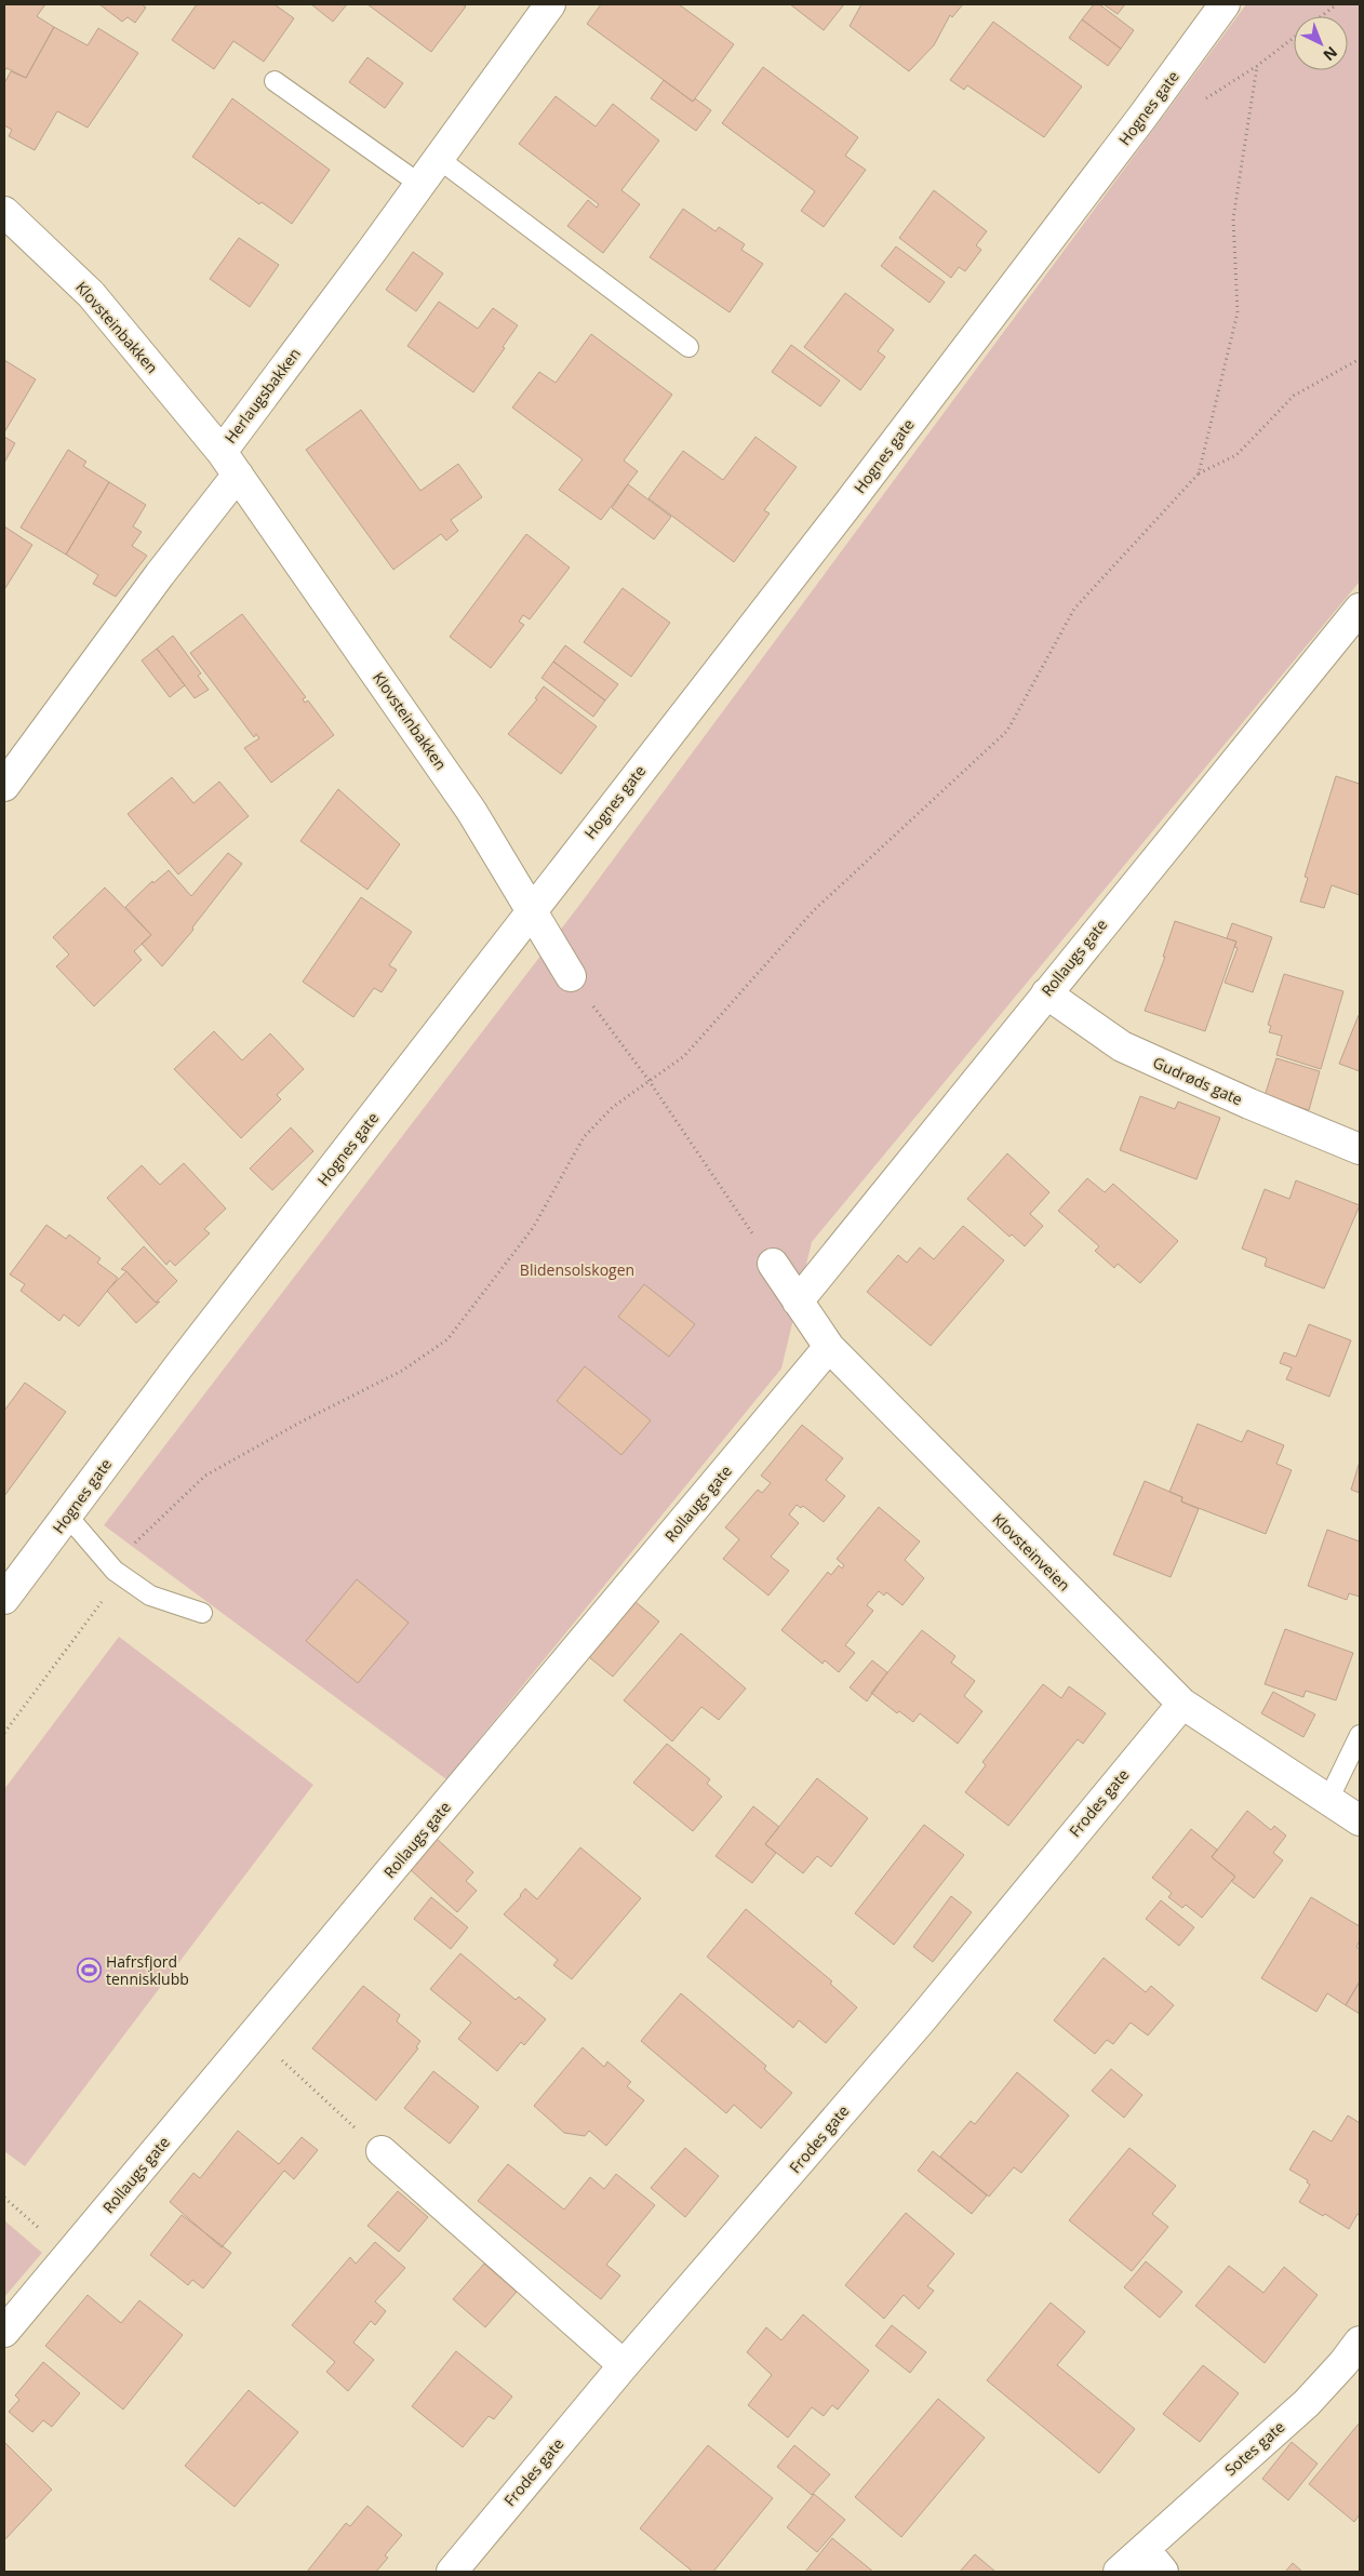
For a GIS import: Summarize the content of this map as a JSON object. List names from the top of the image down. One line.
{"streets":{"street":["Hognes gate","Klovsteinbakken","Herlaugsbakken","Rollaugs gate","Gudrøds gate","Klovsteinveien","Frodes gate","Sotes gate"]},"crossings":[["Hognes gate","Klovsteinbakken"],["Klovsteinbakken","Herlaugsbakken"],["Rollaugs gate","Gudrøds gate"],["Rollaugs gate","Klovsteinveien"],["Klovsteinveien","Frodes gate"]],"parks":["Blidensolskogen"],"places":{"sports":["Hafrsfjord tennisklubb"]},"north":"bottom right"}
